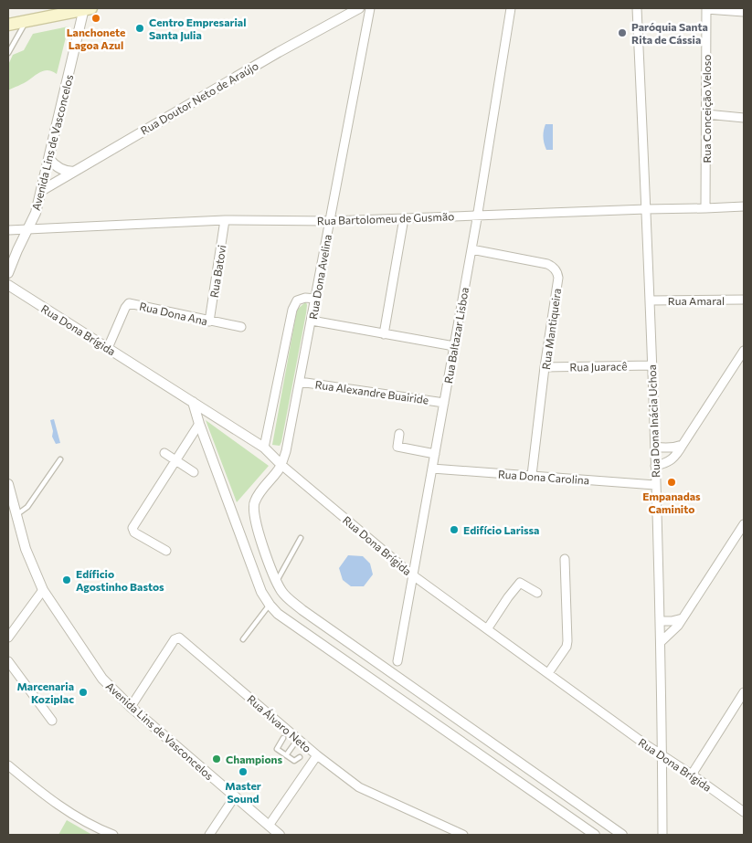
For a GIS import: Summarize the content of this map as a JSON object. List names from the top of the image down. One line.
{"streets":{"street":["Rua Doutor Neto de Araújo","Rua Conceição Veloso","Avenida Lins de Vasconcelos","Rua Bartolomeu de Gusmão","Rua Batovi","Rua Dona Avelina","Rua Amaral","Rua Dona Ana","Rua Mantiqueira","Rua Dona Brígida","Rua Baltazar Lisboa","Rua Juaracê","Rua Alexandre Buairide","Rua Dona Inácia Uchoa","Rua Dona Carolina","Rua Álvaro Neto"]},"crossings":[["Rua Doutor Neto de Araújo","Avenida Lins de Vasconcelos"],["Rua Conceição Veloso","Rua Bartolomeu de Gusmão"],["Avenida Lins de Vasconcelos","Rua Bartolomeu de Gusmão"],["Avenida Lins de Vasconcelos","Rua Álvaro Neto"],["Rua Bartolomeu de Gusmão","Rua Batovi"],["Rua Bartolomeu de Gusmão","Rua Dona Avelina"],["Rua Bartolomeu de Gusmão","Rua Baltazar Lisboa"],["Rua Bartolomeu de Gusmão","Rua Dona Inácia Uchoa"],["Rua Batovi","Rua Dona Ana"],["Rua Dona Avelina","Rua Dona Brígida"],["Rua Dona Avelina","Rua Alexandre Buairide"],["Rua Amaral","Rua Dona Inácia Uchoa"],["Rua Dona Ana","Rua Dona Brígida"],["Rua Mantiqueira","Rua Baltazar Lisboa"],["Rua Mantiqueira","Rua Juaracê"],["Rua Mantiqueira","Rua Dona Carolina"],["Rua Dona Brígida","Rua Baltazar Lisboa"],["Rua Dona Brígida","Rua Dona Inácia Uchoa"],["Rua Baltazar Lisboa","Rua Alexandre Buairide"],["Rua Baltazar Lisboa","Rua Dona Carolina"],["Rua Juaracê","Rua Dona Inácia Uchoa"],["Rua Dona Inácia Uchoa","Rua Dona Carolina"]],"places":["Lanchonete Lagoa Azul","Centro Empresarial Santa Julia","Paróquia Santa Rita de Cássia","Empanadas Caminito","Edifício Larissa","Edíficio Agostinho Bastos","Marcenaria Koziplac","Champions","Master Sound"]}
